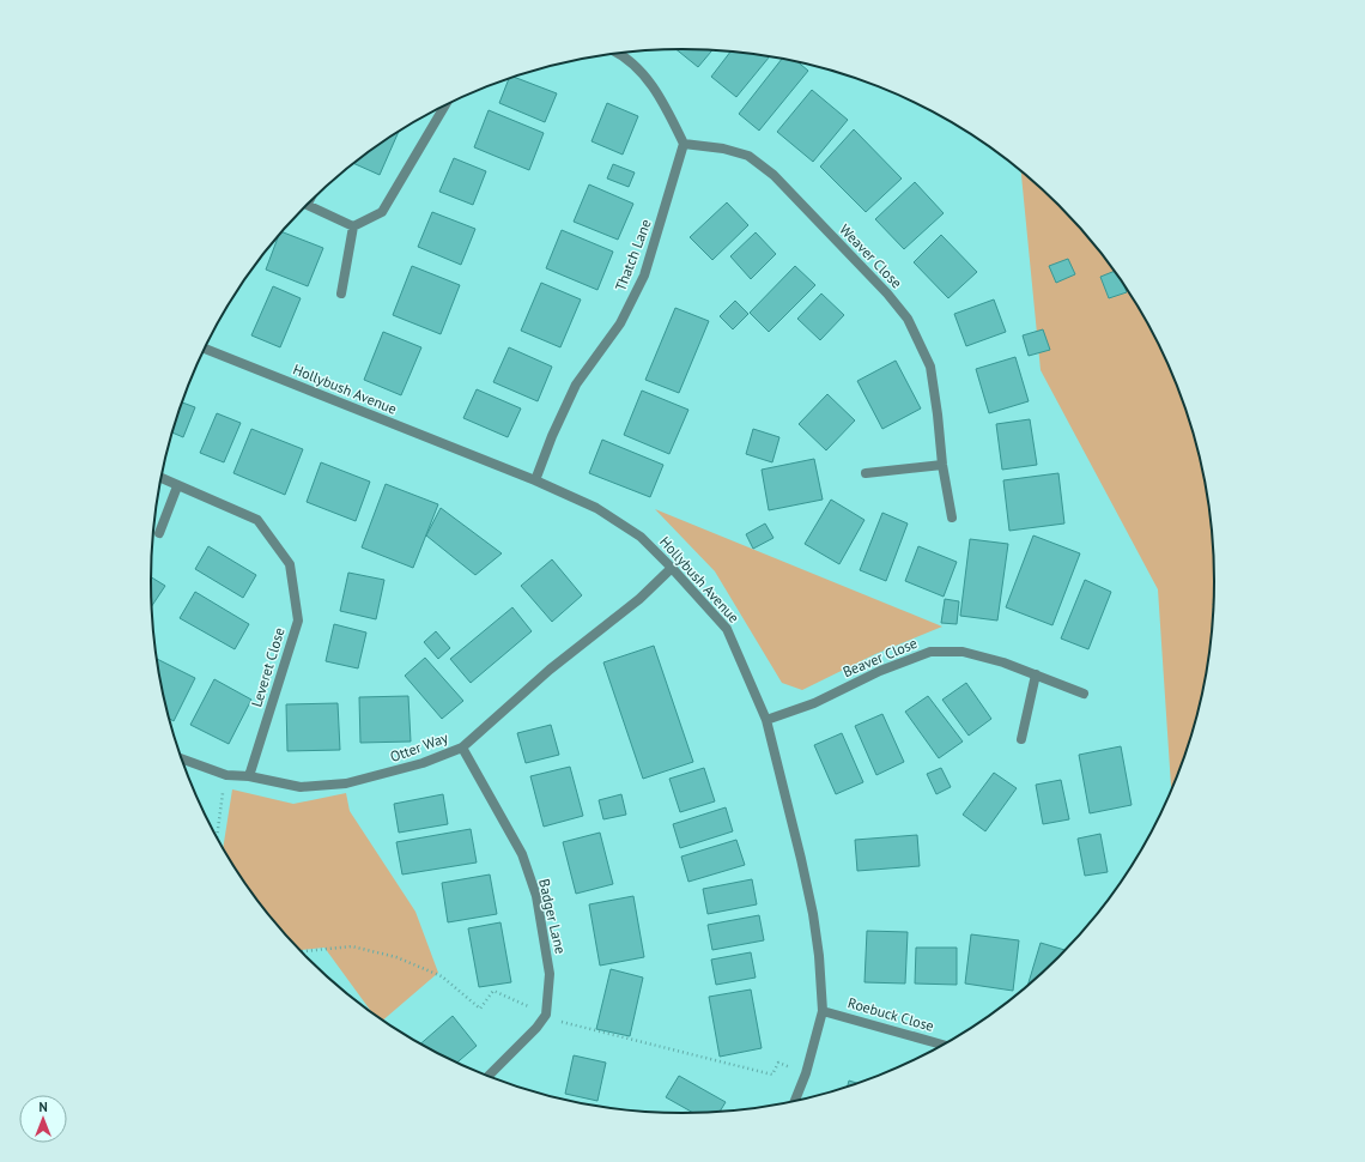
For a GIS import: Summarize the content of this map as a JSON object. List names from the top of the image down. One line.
{"streets":{"street":["Thatch Lane","Weaver Close","Hollybush Avenue","Beaver Close","Leveret Close","Otter Way","Badger Lane","Roebuck Close"]},"crossings":[["Thatch Lane","Weaver Close"],["Thatch Lane","Hollybush Avenue"],["Hollybush Avenue","Beaver Close"],["Hollybush Avenue","Otter Way"],["Hollybush Avenue","Roebuck Close"],["Leveret Close","Otter Way"],["Otter Way","Badger Lane"]],"north":"top"}
